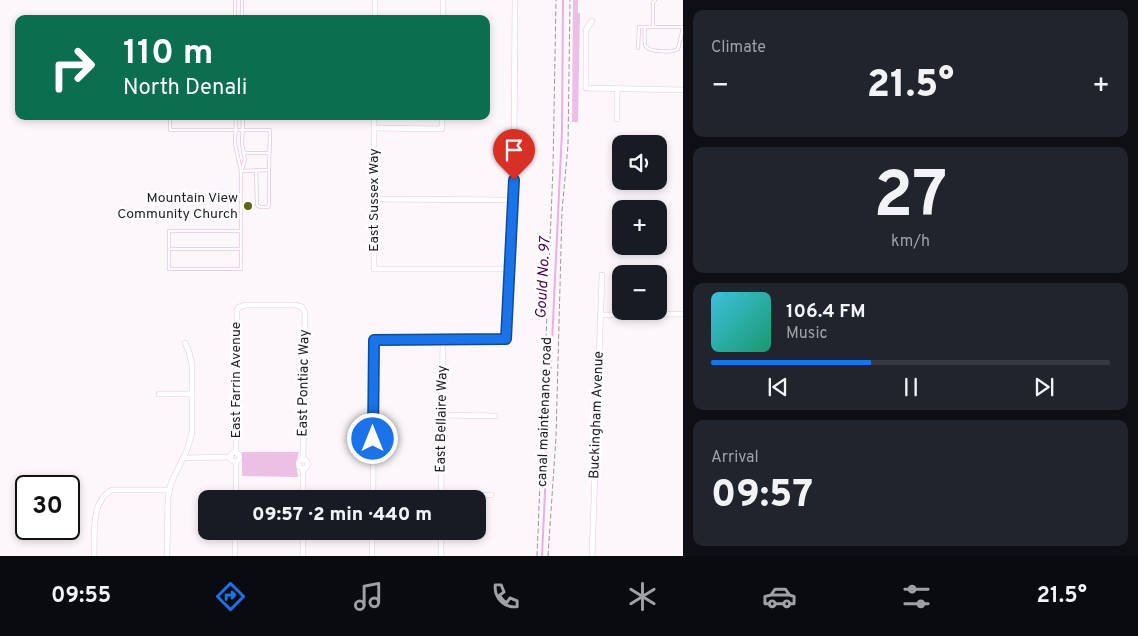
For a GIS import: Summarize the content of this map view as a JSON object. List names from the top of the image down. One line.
{"streets":{"street":["East Sussex Way","East Farrin Avenue","East Pontiac Way","Buckingham Avenue","East Bellaire Way"],"path":["canal maintenance road"]},"crossings":[["East Farrin Avenue","East Pontiac Way"]],"water":["Gould No. 97"],"places":["Mountain View Community Church"],"page":{"tile":["Climate",["27","km/h"],["Arrival","09:57"]],"turn":["110 m","North Denali"],"heat":["−","21.5°","+"],"map_buttons":["+","−"],"song":["106.4 FM","Music"],"limit":"30","trip":"09:57 · 2 min · 440 m","tabs":["09:55","21.5°"]}}
